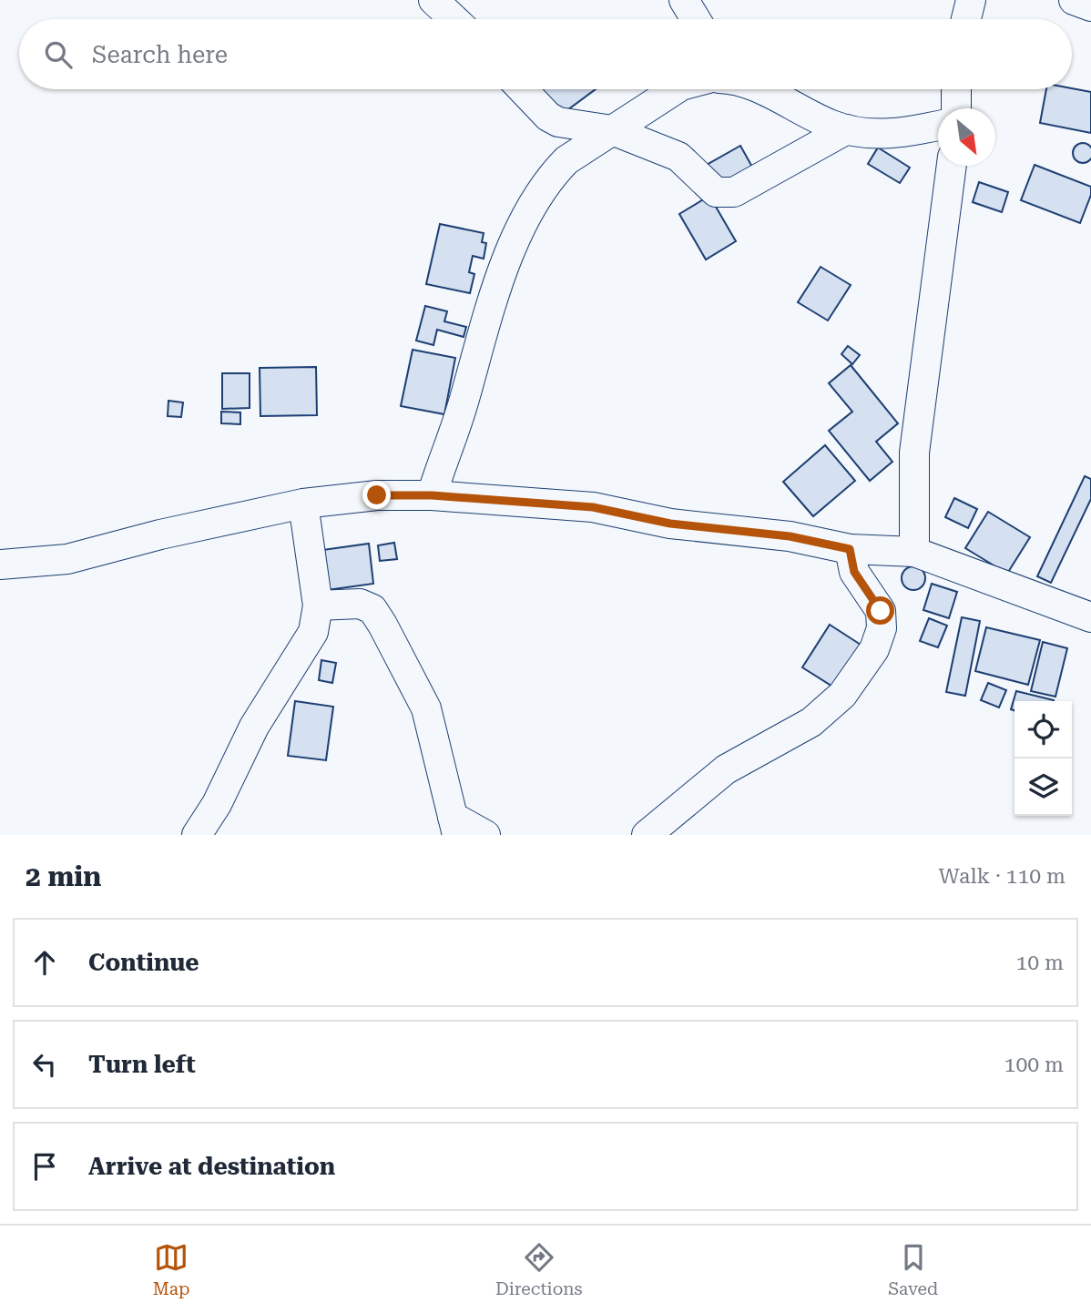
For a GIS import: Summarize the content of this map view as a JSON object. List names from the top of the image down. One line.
{"north":"bottom right","page":{"search":"Search here","heading":["2 min","Walk · 110 m"],"list":[["Continue","10 m"],["Turn left","100 m"],"Arrive at destination"],"nav":["Map","Directions","Saved"]}}
